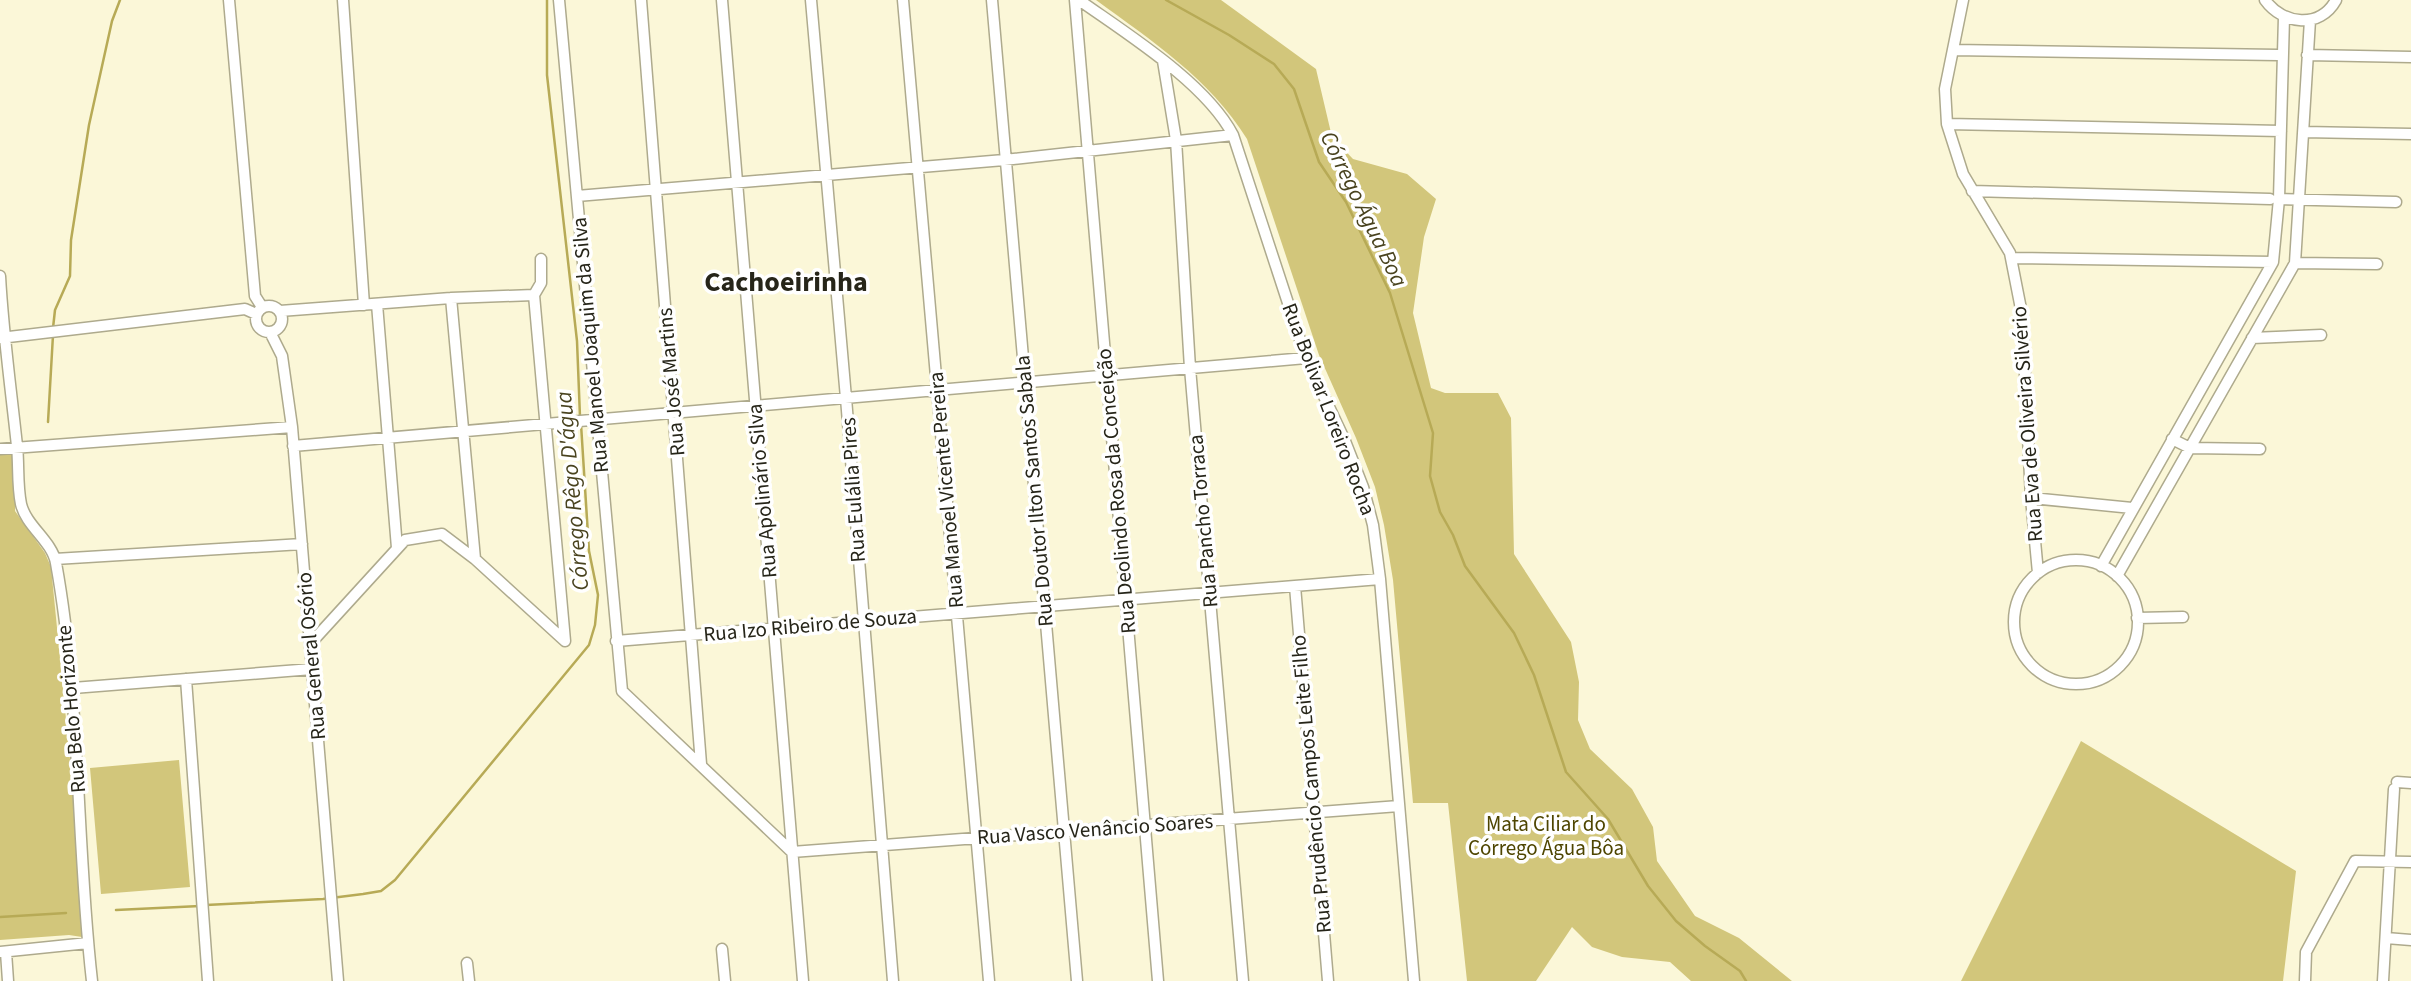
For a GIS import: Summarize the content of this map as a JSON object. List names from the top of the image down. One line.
{"streets":{"street":["Rua Manoel Joaquim da Silva","Rua José Martins","Rua Bolivar Loreiro Rocha","Rua Eva de Oliveira Silvério","Rua Eulália Pires","Rua Manoel Vicente Pereira","Rua Apolinário Silva","Rua Doutor Ilton Santos Sabala","Rua Deolindo Rosa da Conceição","Rua Pancho Torraca","Rua Izo Ribeiro de Souza","Rua General Osório","Rua Belo Horizonte","Rua Prudêncio Campos Leite Filho","Rua Vasco Venâncio Soares"]},"crossings":[["Rua Manoel Joaquim da Silva","Rua José Martins"],["Rua Manoel Joaquim da Silva","Rua Izo Ribeiro de Souza"],["Rua José Martins","Rua Izo Ribeiro de Souza"],["Rua Bolivar Loreiro Rocha","Rua Deolindo Rosa da Conceição"],["Rua Bolivar Loreiro Rocha","Rua Pancho Torraca"],["Rua Bolivar Loreiro Rocha","Rua Izo Ribeiro de Souza"],["Rua Bolivar Loreiro Rocha","Rua Vasco Venâncio Soares"],["Rua Eulália Pires","Rua Izo Ribeiro de Souza"],["Rua Eulália Pires","Rua Vasco Venâncio Soares"],["Rua Manoel Vicente Pereira","Rua Izo Ribeiro de Souza"],["Rua Manoel Vicente Pereira","Rua Vasco Venâncio Soares"],["Rua Apolinário Silva","Rua Izo Ribeiro de Souza"],["Rua Apolinário Silva","Rua Vasco Venâncio Soares"],["Rua Doutor Ilton Santos Sabala","Rua Izo Ribeiro de Souza"],["Rua Doutor Ilton Santos Sabala","Rua Vasco Venâncio Soares"],["Rua Deolindo Rosa da Conceição","Rua Izo Ribeiro de Souza"],["Rua Deolindo Rosa da Conceição","Rua Vasco Venâncio Soares"],["Rua Pancho Torraca","Rua Izo Ribeiro de Souza"],["Rua Pancho Torraca","Rua Vasco Venâncio Soares"],["Rua Izo Ribeiro de Souza","Rua Prudêncio Campos Leite Filho"],["Rua Prudêncio Campos Leite Filho","Rua Vasco Venâncio Soares"]],"districts":["Cachoeirinha"],"water":["Córrego Água Boa","Córrego Rêgo D'água"],"parks":["Mata Ciliar do Córrego Água Bôa"]}
